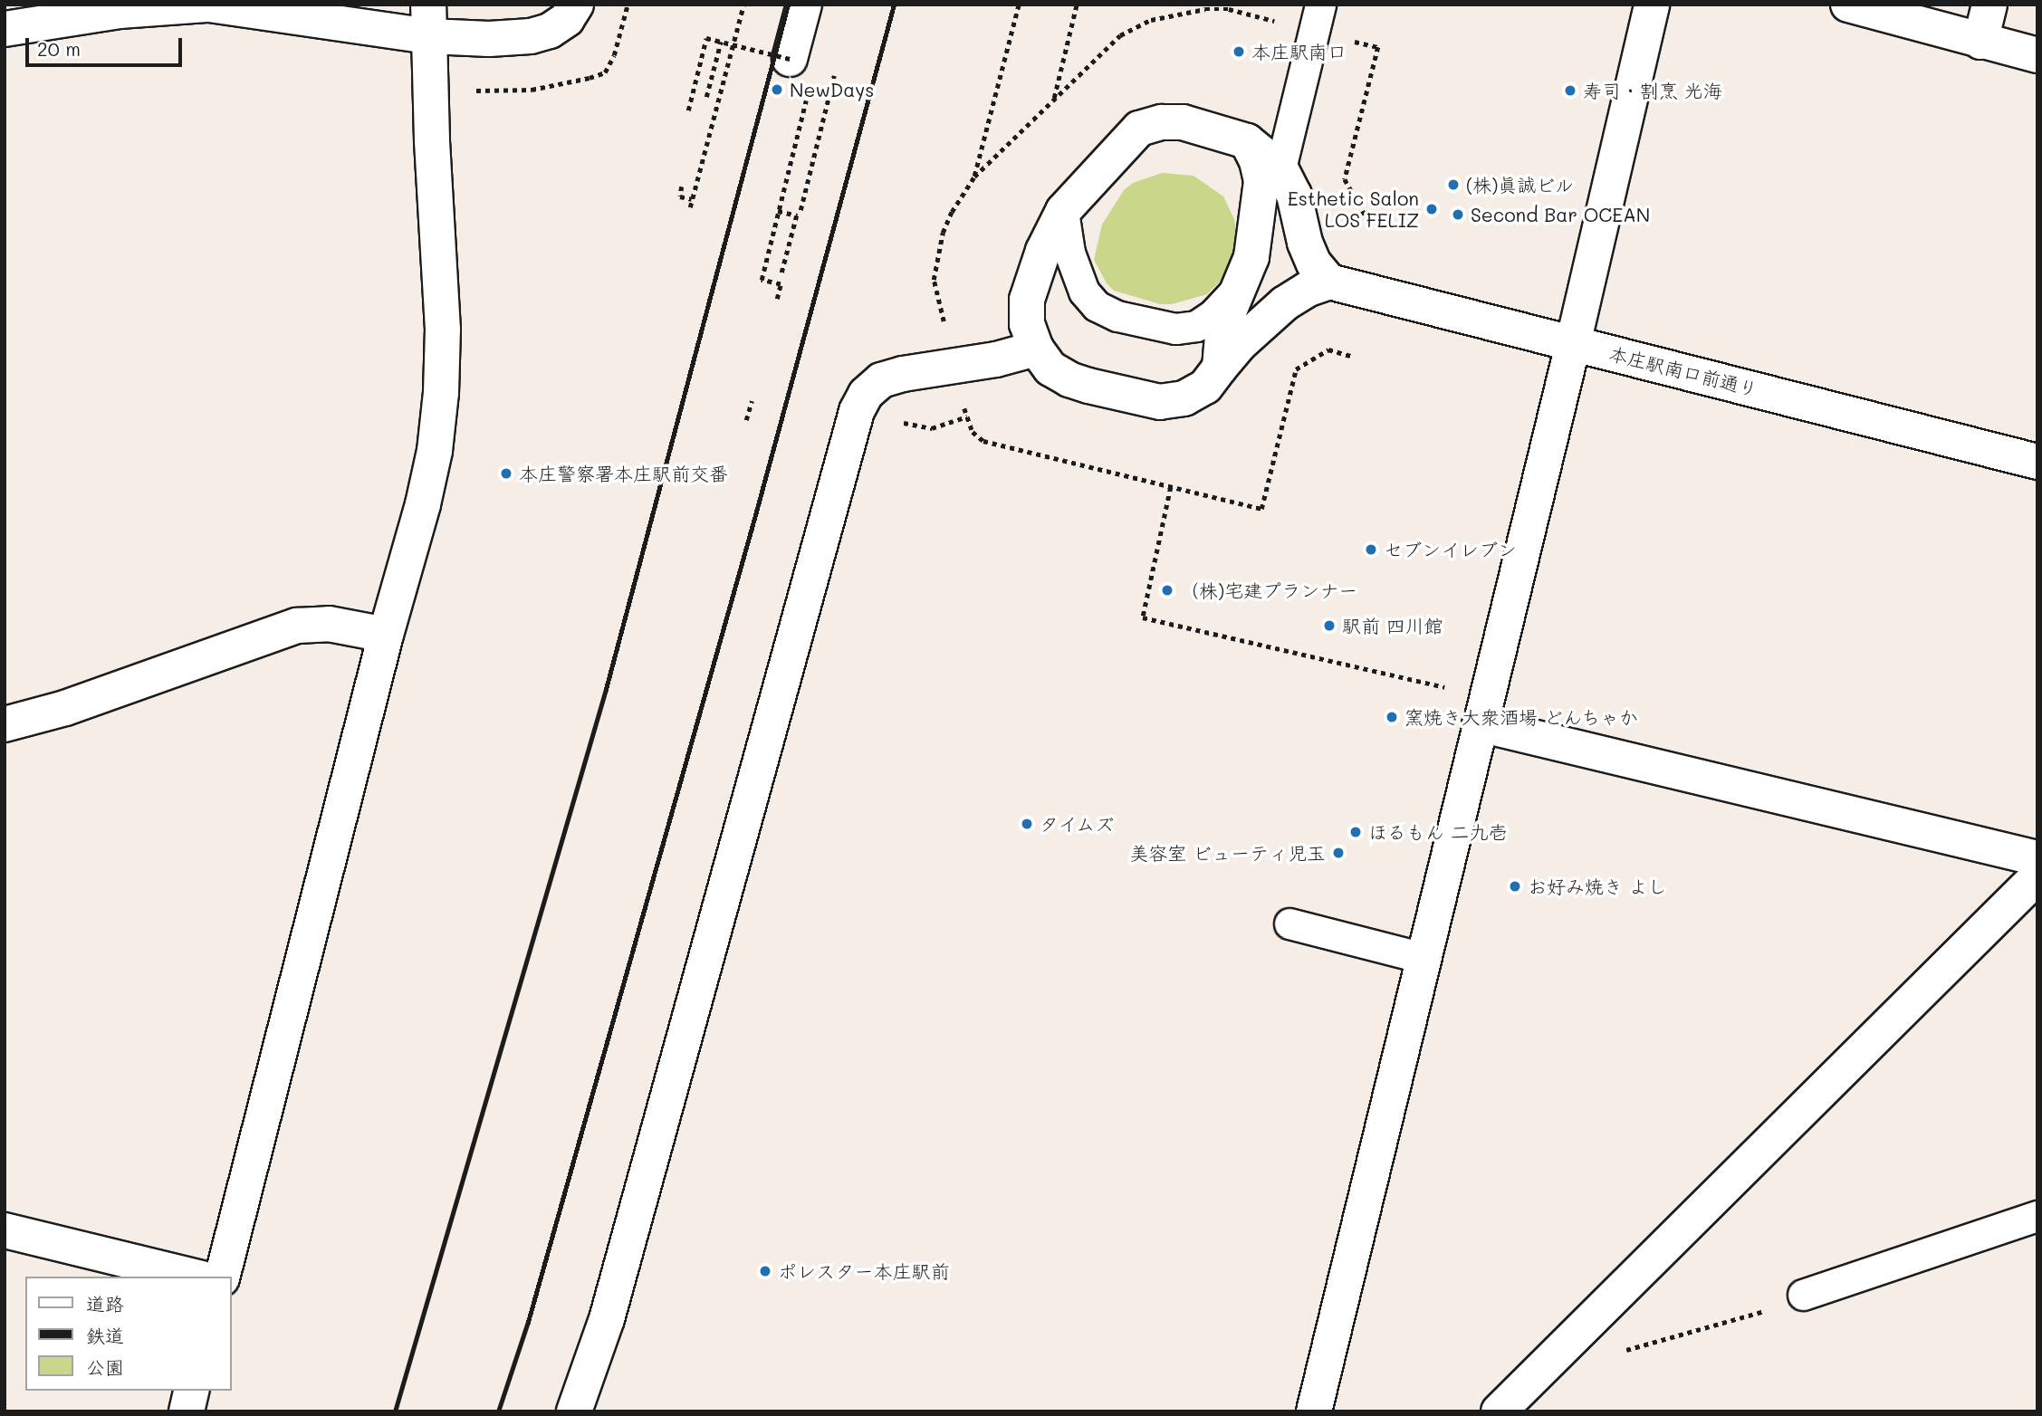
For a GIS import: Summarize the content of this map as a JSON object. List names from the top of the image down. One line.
{"streets":{"street":["本庄駅南口前通り"]},"places":["本庄駅南口","NewDays","寿司・割烹 光海","(株)眞誠ビル","Esthetic Salon LOS FELIZ","Second Bar OCEAN","本庄警察署本庄駅前交番","セブンイレブン","（株)宅建プランナー","駅前 四川館","窯焼き大衆酒場 どんちゃか","タイムズ","ほるもん 二九壱","美容室 ビューティ児玉","お好み焼き よし","ポレスター本庄駅前"],"legend":["道路","鉄道","公園"],"scale_bar":"20 m"}
